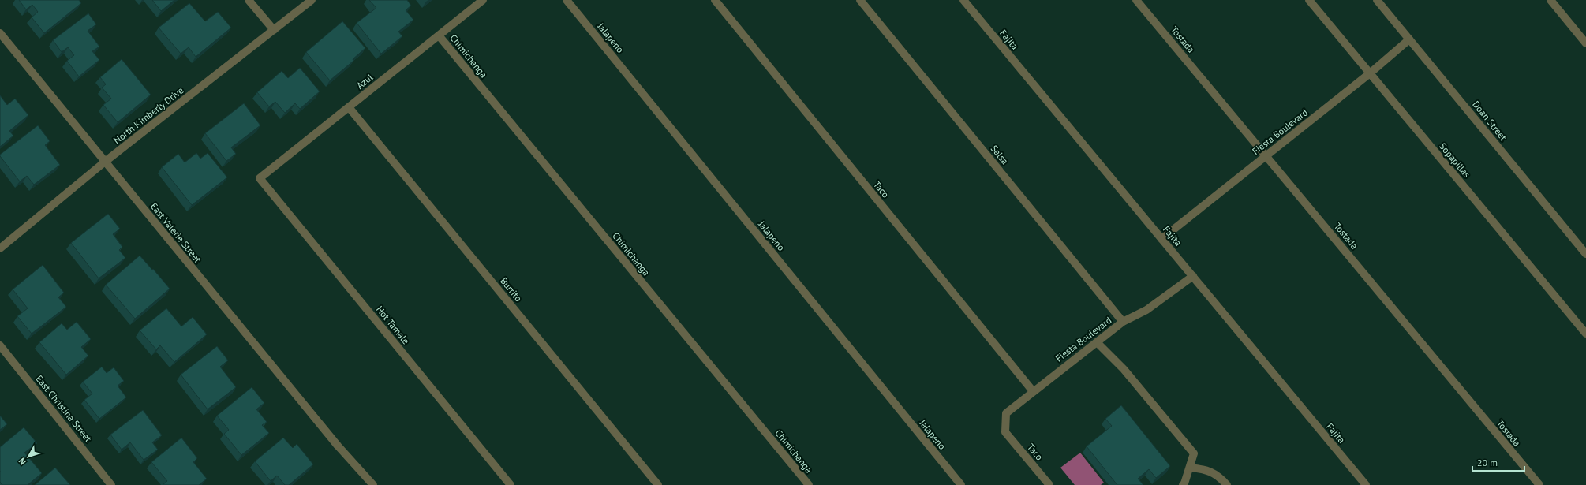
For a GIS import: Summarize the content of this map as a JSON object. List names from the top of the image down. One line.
{"streets":{"street":["Jalapeno","Fajita","Tostada","Chimichanga","Azul","North Kimberly Drive","Doan Street","Fiesta Boulevard","Salsa","Sopapillas","Taco","East Valerie Street","Burrito","Hot Tamale","East Christina Street"]},"crossings":[["Fajita","Fiesta Boulevard"],["Tostada","Fiesta Boulevard"],["Chimichanga","Azul"],["Azul","Burrito"],["Azul","Hot Tamale"],["North Kimberly Drive","East Valerie Street"],["Doan Street","Fiesta Boulevard"],["Fiesta Boulevard","Salsa"],["Fiesta Boulevard","Sopapillas"],["Fiesta Boulevard","Taco"]],"scale_bar":"20 m","north":"bottom left"}
